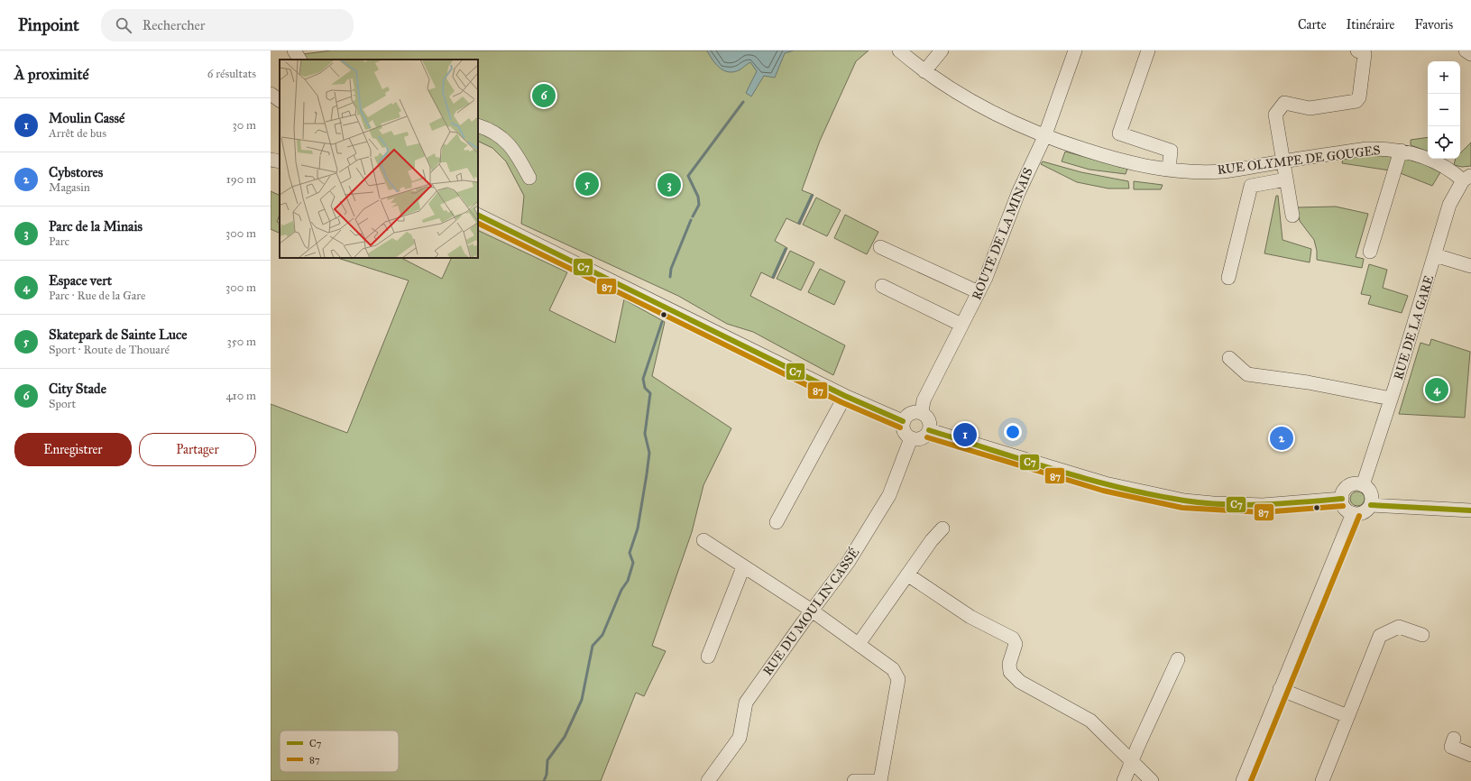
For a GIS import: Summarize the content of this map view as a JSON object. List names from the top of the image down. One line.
{"streets":{"street":["RUE OLYMPE DE GOUGES","ROUTE DE LA MINAIS","RUE DE LA GARE","RUE DU MOULIN CASSÉ"]},"crossings":[["RUE OLYMPE DE GOUGES","ROUTE DE LA MINAIS"],["RUE OLYMPE DE GOUGES","RUE DE LA GARE"],["ROUTE DE LA MINAIS","RUE DU MOULIN CASSÉ"]],"lines":["transit line C7","transit line 87"],"legend":["C7","87"],"page":{"header":"Pinpoint","search":"Rechercher","nav":["Carte","Itinéraire","Favoris"],"heading":["À proximité","6 résultats"],"map_buttons":["+","−"],"pins":["6","5","3","4","1","2"],"list":[{"mark":"1","name":"Moulin Cassé","note":"Arrêt de bus","value":"30 m"},{"mark":"2","name":"Cybstores","note":"Magasin","value":"190 m"},{"mark":"3","name":"Parc de la Minais","note":"Parc","value":"300 m"},{"mark":"4","name":"Espace vert","note":"Parc · Rue de la Gare","value":"300 m"},{"mark":"5","name":"Skatepark de Sainte Luce","note":"Sport · Route de Thouaré","value":"350 m"},{"mark":"6","name":"City Stade","note":"Sport","value":"410 m"}],"buttons":["Enregistrer","Partager"]}}
